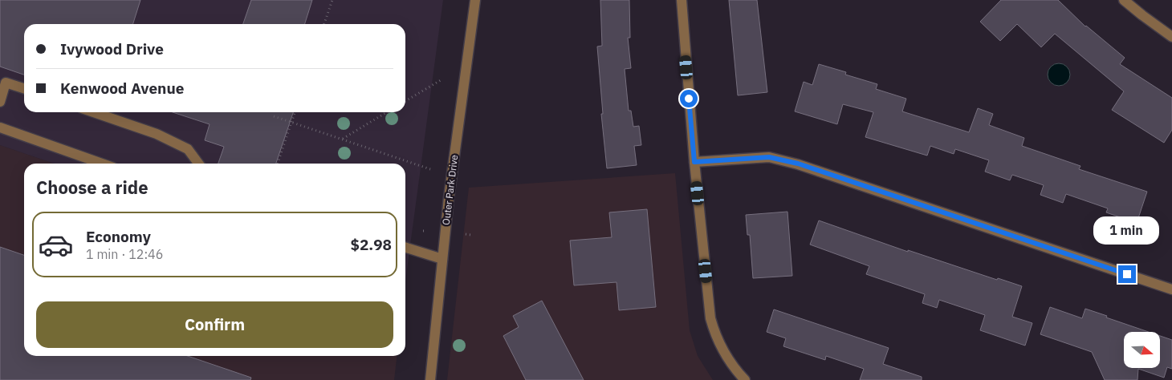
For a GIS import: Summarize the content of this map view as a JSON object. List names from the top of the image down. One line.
{"streets":{"street":["Outer Park Drive"]},"north":"right","page":{"banner":["Ivywood Drive","Kenwood Avenue"],"heading":"Choose a ride","list":[{"name":"Economy","note":"1 min · 12:46","value":"$2.98"}],"bubble":"1 min","buttons":"Confirm"}}
